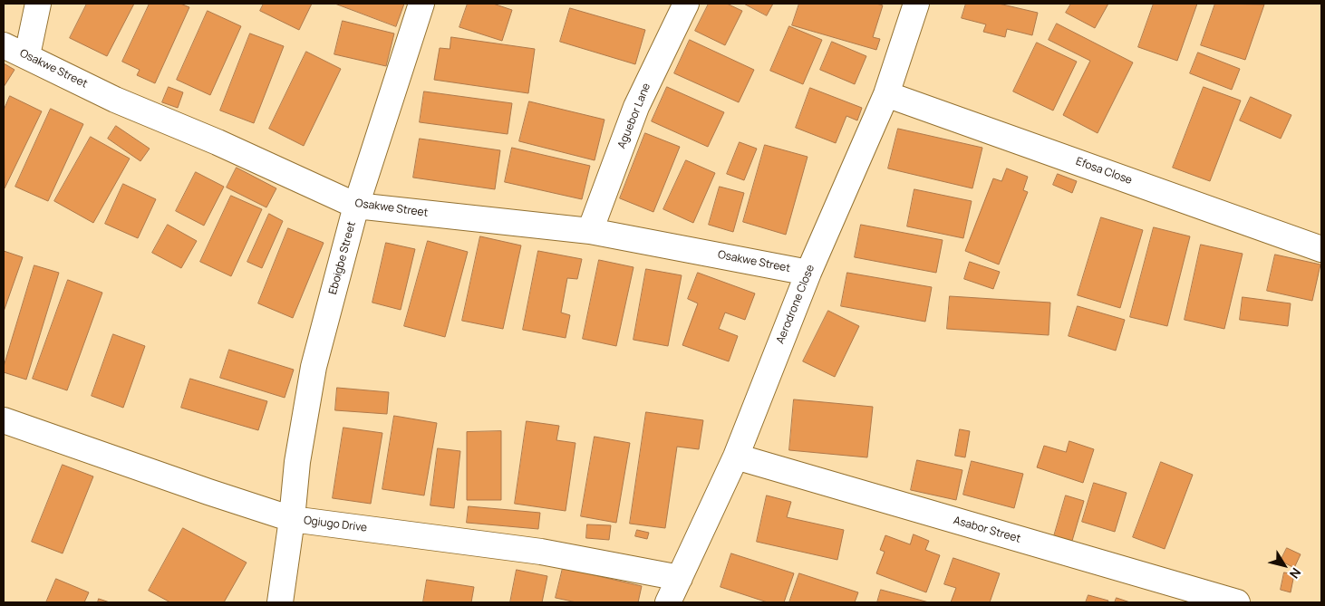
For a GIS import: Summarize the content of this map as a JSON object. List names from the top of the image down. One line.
{"streets":{"street":["Osakwe Street","Aguebor Lane","Efosa Close","Eboigbe Street","Aerodrone Close","Ogiugo Drive","Asabor Street"]},"crossings":[["Osakwe Street","Aguebor Lane"],["Osakwe Street","Eboigbe Street"],["Osakwe Street","Aerodrone Close"],["Efosa Close","Aerodrone Close"],["Eboigbe Street","Ogiugo Drive"],["Aerodrone Close","Ogiugo Drive"],["Aerodrone Close","Asabor Street"]],"north":"bottom right"}
